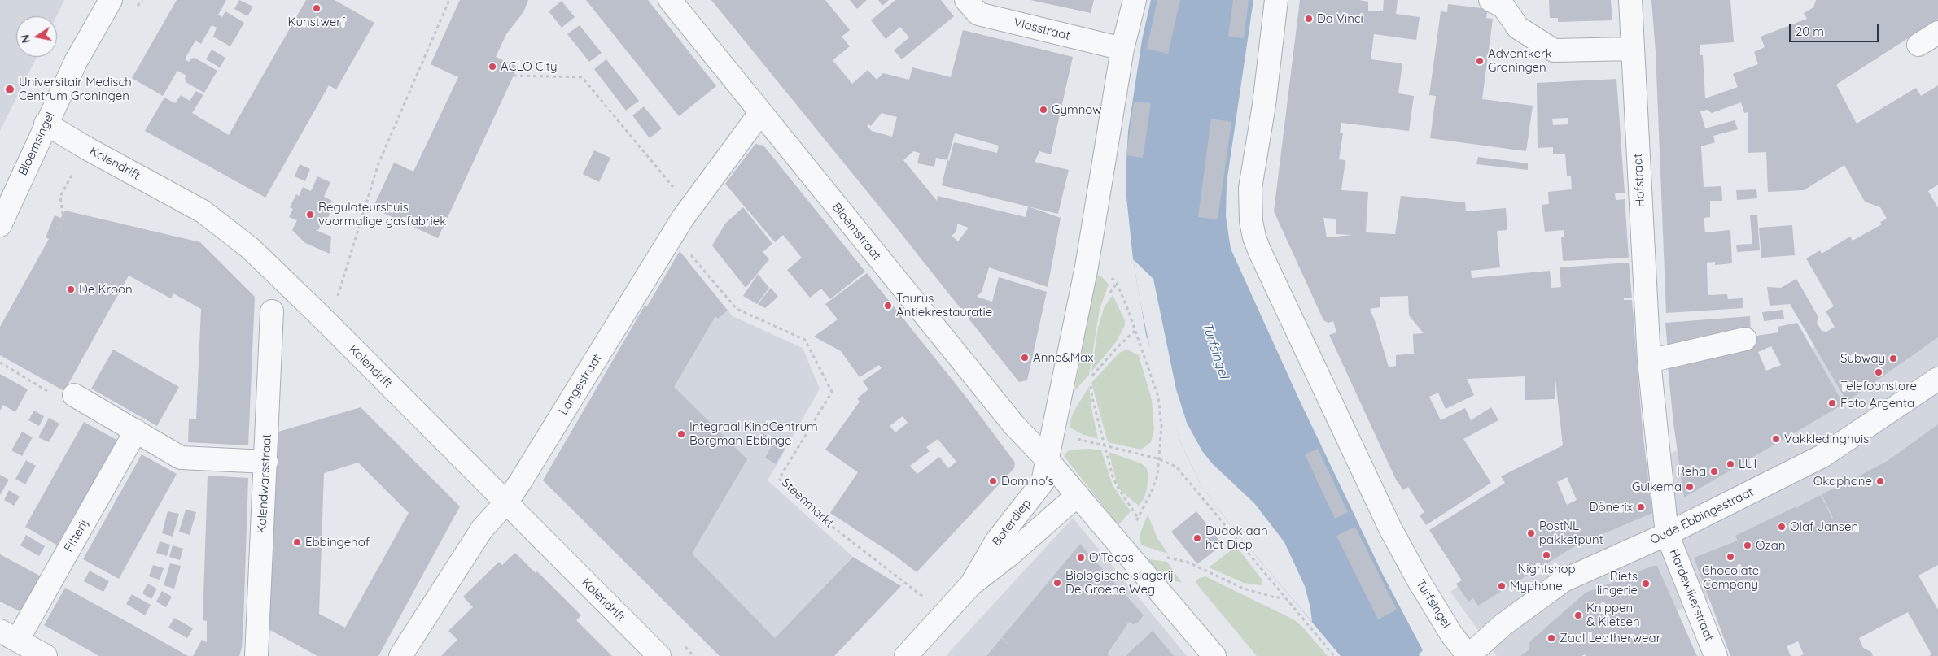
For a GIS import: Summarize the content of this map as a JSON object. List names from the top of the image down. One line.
{"streets":{"street":["Vlasstraat","Bloemsingel","Kolendrift","Hofstraat","Bloemstraat","Langestraat","Kolendwarsstraat","Oude Ebbingestraat","Boterdiep","Fitterij","Hardewikerstraat","Turfsingel"],"path":["Steenmarkt"]},"crossings":[["Bloemsingel","Kolendrift"],["Kolendrift","Langestraat"],["Hofstraat","Oude Ebbingestraat"],["Hofstraat","Hardewikerstraat"],["Bloemstraat","Langestraat"],["Bloemstraat","Boterdiep"],["Langestraat","Steenmarkt"],["Steenmarkt","Boterdiep"],["Oude Ebbingestraat","Hardewikerstraat"],["Oude Ebbingestraat","Turfsingel"]],"water":["Turfsingel"],"places":["Kunstwerf","Da Vinci","Adventkerk Groningen","ACLO City","Universitair Medisch Centrum Groningen","Gymnow","Regulateurshuis voormalige gasfabriek","De Kroon","Taurus Antiekrestauratie","Anne&Max","Subway","Telefoonstore","Foto Argenta","Integraal KindCentrum Borgman Ebbinge","Vakkledinghuis","LUI","Reha","Domino's","Okaphone","Guikema","Dönerix","Olaf Jansen","PostNL pakketpunt","Dudok aan het Diep","Ebbingehof","Ozan","Nightshop","Chocolate Company","O'Tacos","Biologische slagerij De Groene Weg","Riets lingerie","Myphone","Knippen & Kletsen","Zaal Leatherwear"],"scale_bar":"20 m","north":"left"}
